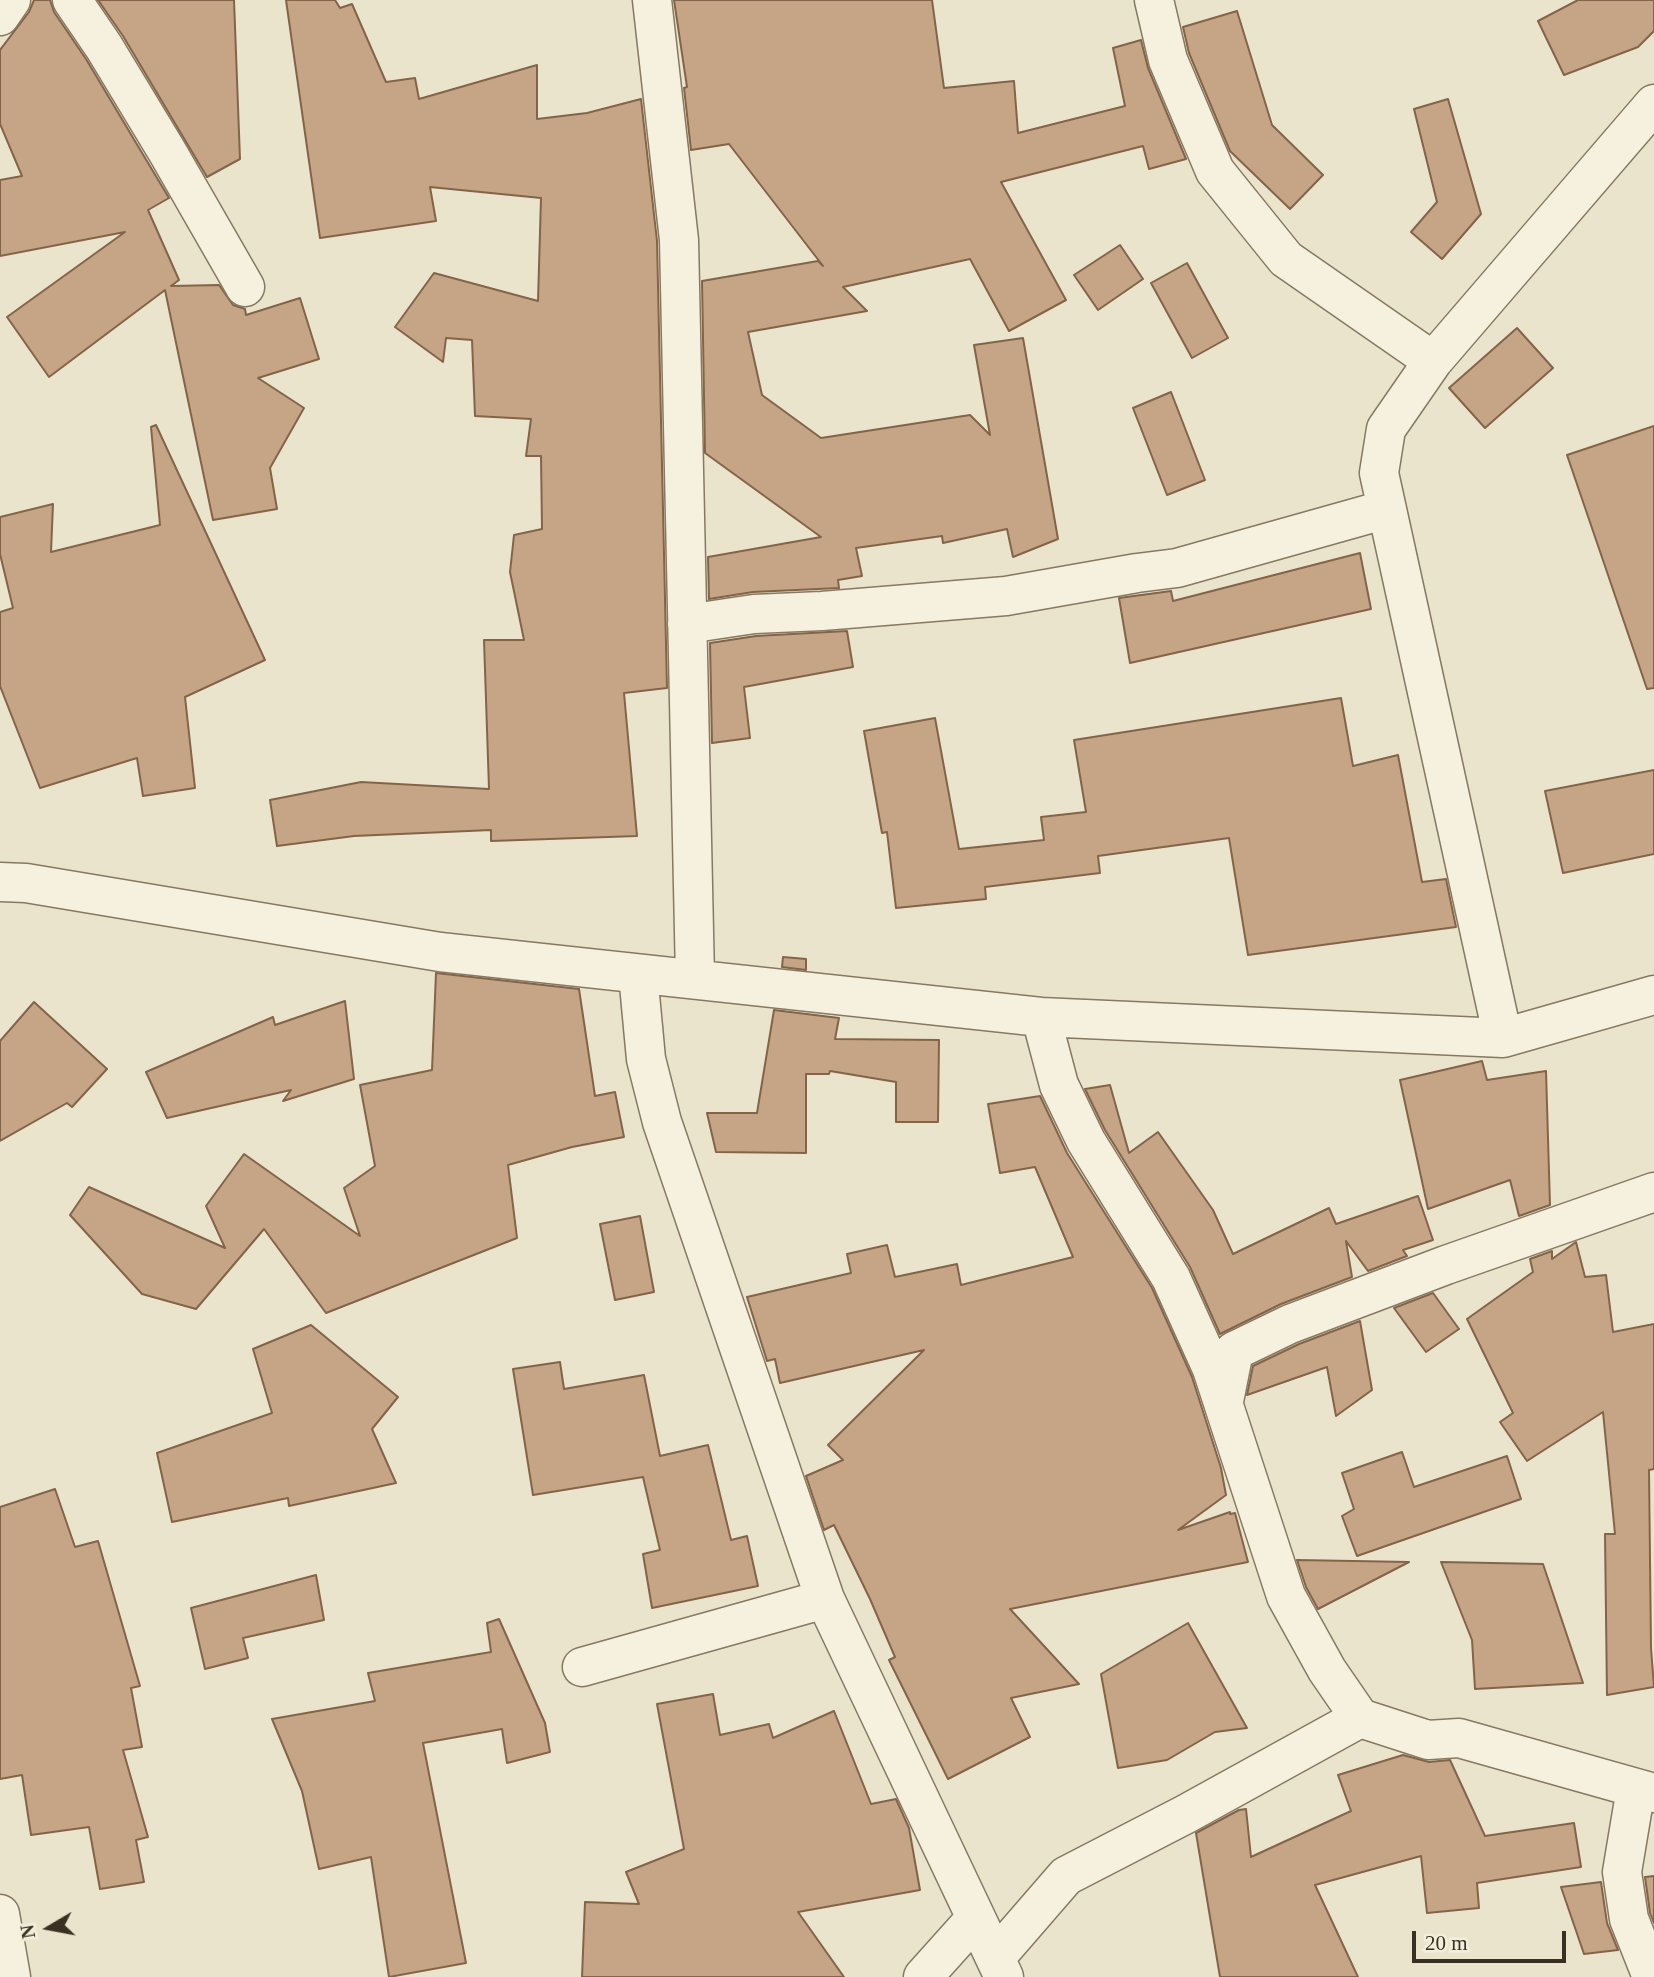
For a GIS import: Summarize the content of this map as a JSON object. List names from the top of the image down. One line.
{"scale_bar":"20 m","north":"left"}
